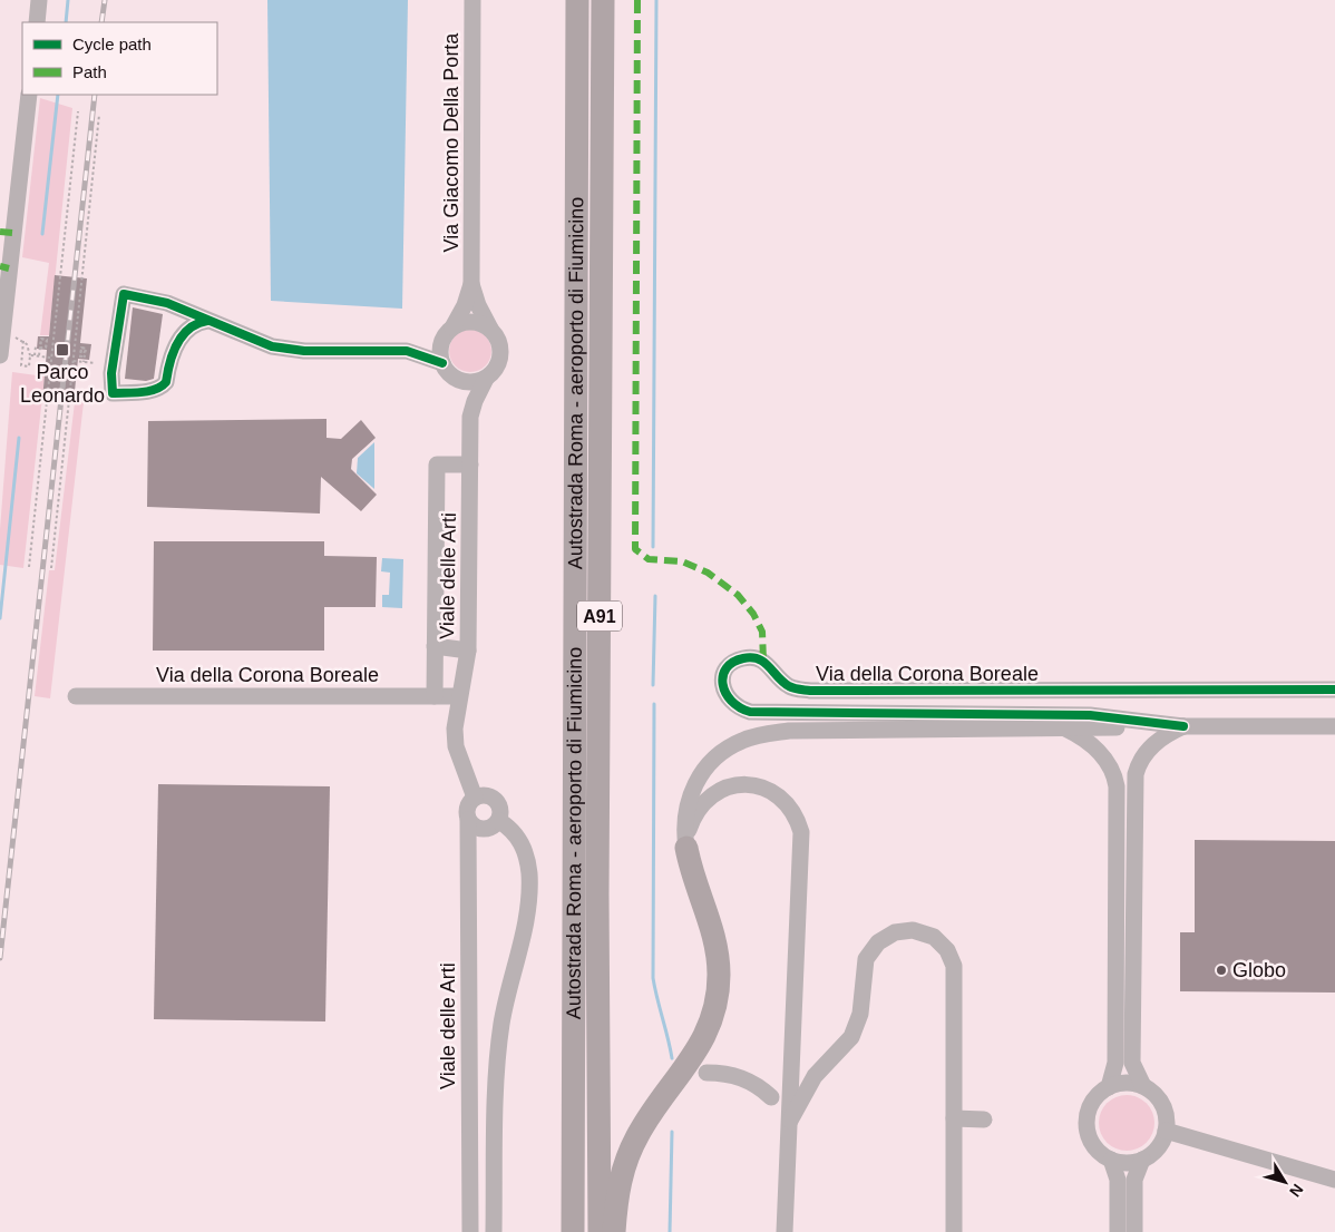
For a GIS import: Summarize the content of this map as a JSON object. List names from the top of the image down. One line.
{"streets":{"highway":["Autostrada Roma - aeroporto di Fiumicino","A91"],"street":["Via Giacomo Della Porta","Viale delle Arti","Via della Corona Boreale"]},"crossings":[["Via Giacomo Della Porta","Viale delle Arti"],["Viale delle Arti","Via della Corona Boreale"]],"places":{"transit":["Parco Leonardo"],"other":["Globo"]},"legend":["Cycle path","Path"],"north":"bottom right"}
